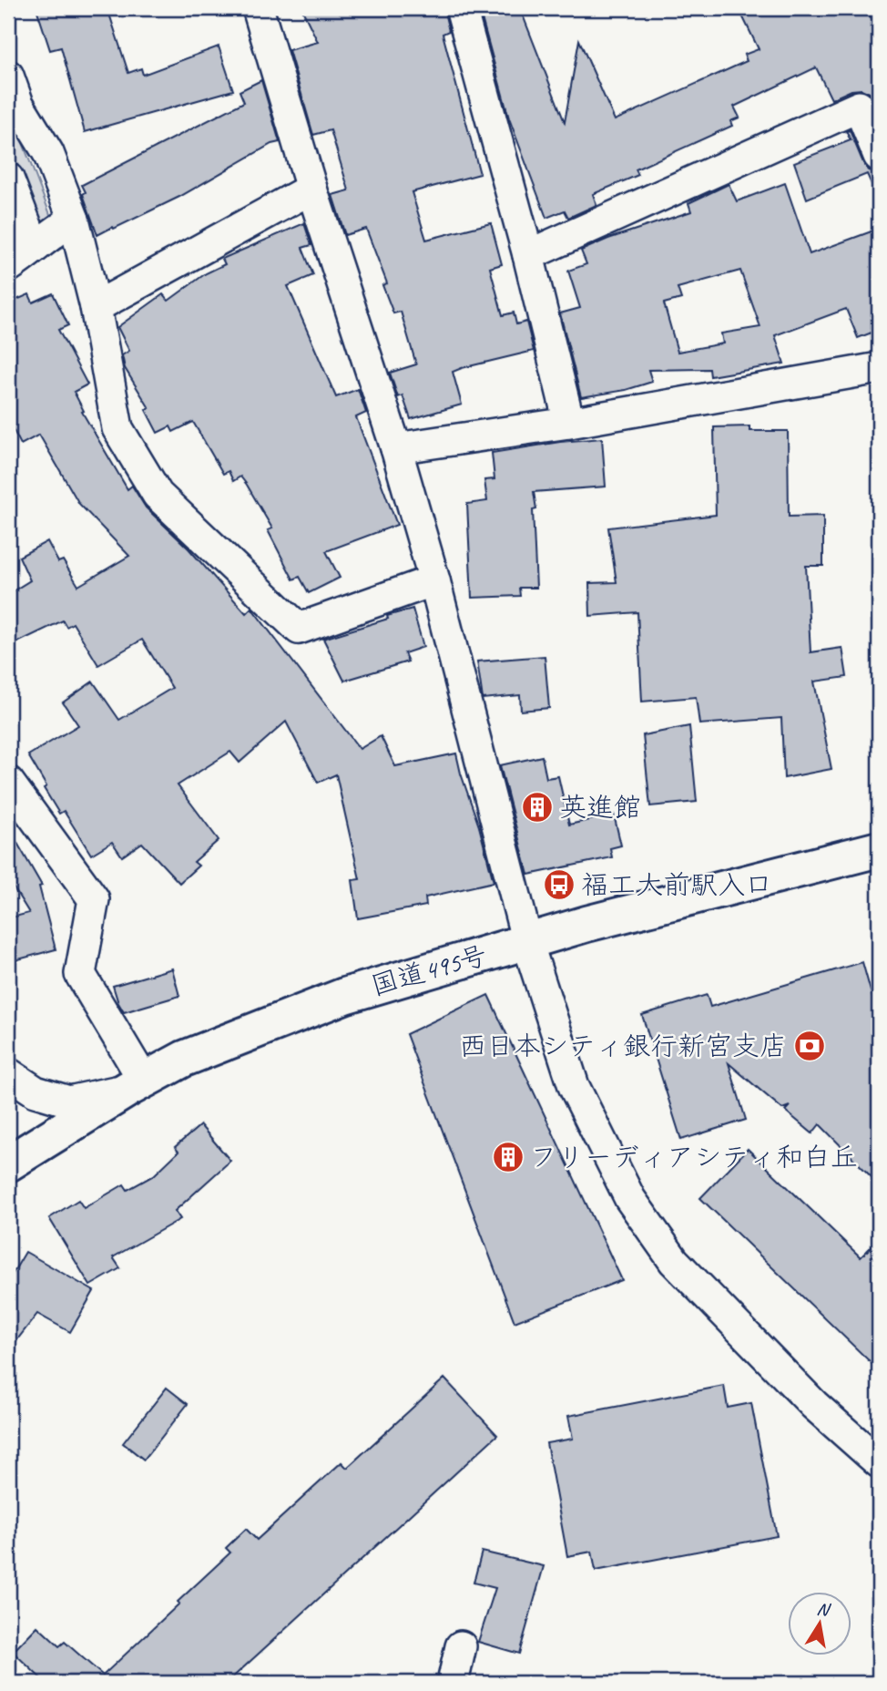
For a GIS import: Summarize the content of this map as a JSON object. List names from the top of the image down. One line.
{"streets":{"highway":["国道495号"]},"places":{"building":["英進館","フリーディアシティ和白丘"],"bus stop":["福工大前駅入口"],"bank":["西日本シティ銀行新宮支店"]},"north":"top"}
